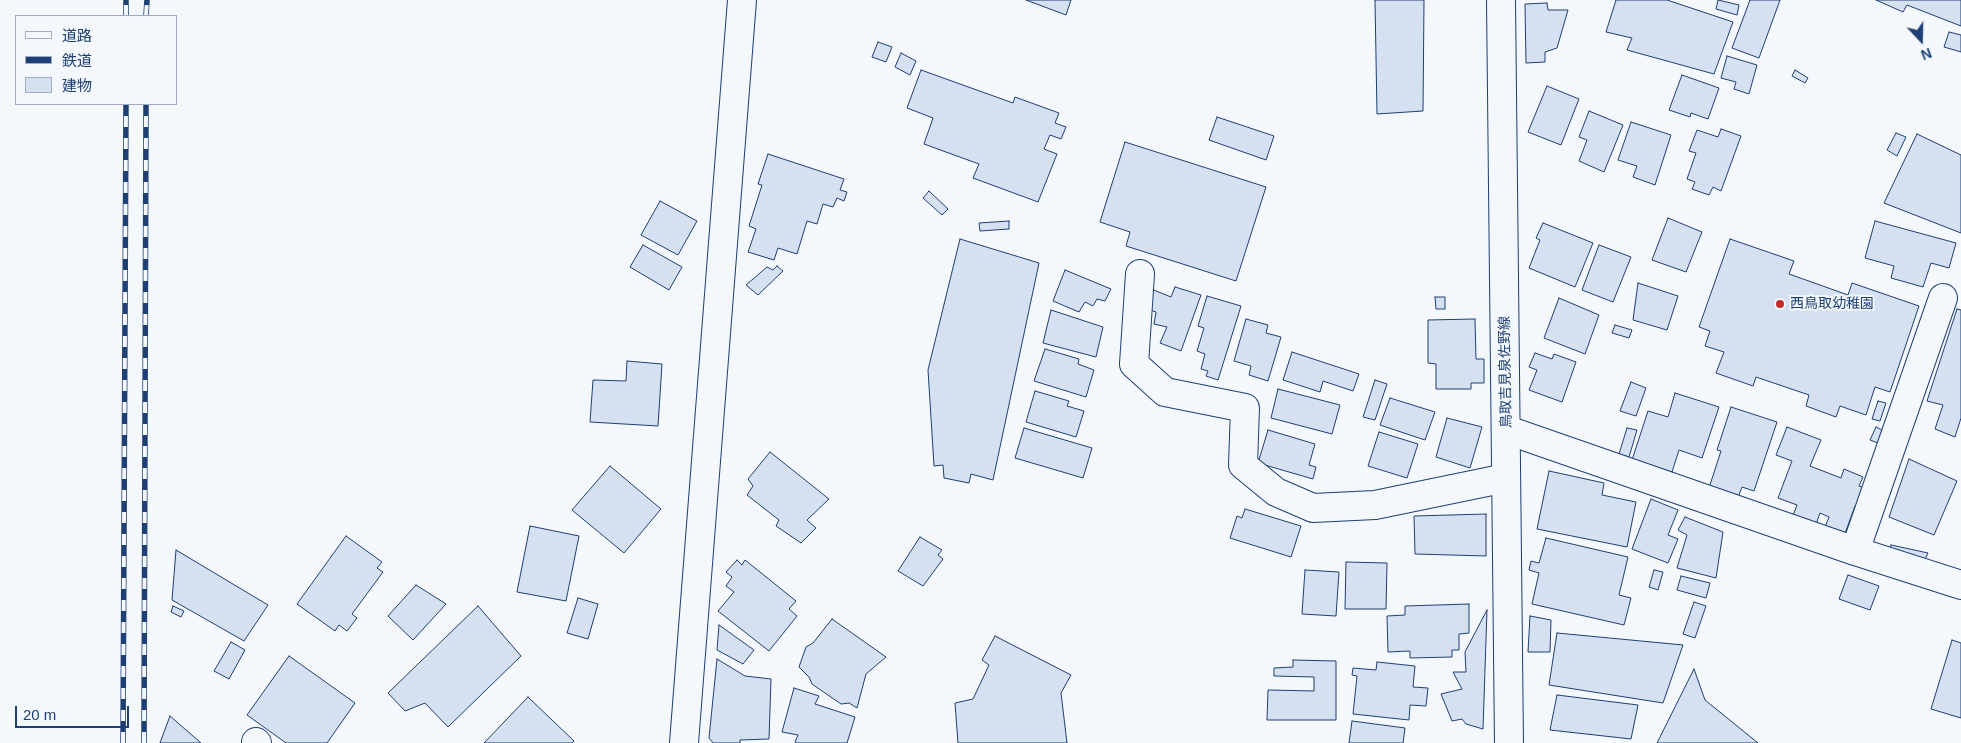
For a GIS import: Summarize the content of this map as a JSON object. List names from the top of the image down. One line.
{"streets":{"street":["鳥取吉見泉佐野線"]},"places":["西鳥取幼稚園"],"legend":["道路","鉄道","建物"],"scale_bar":"20 m","north":"bottom"}
